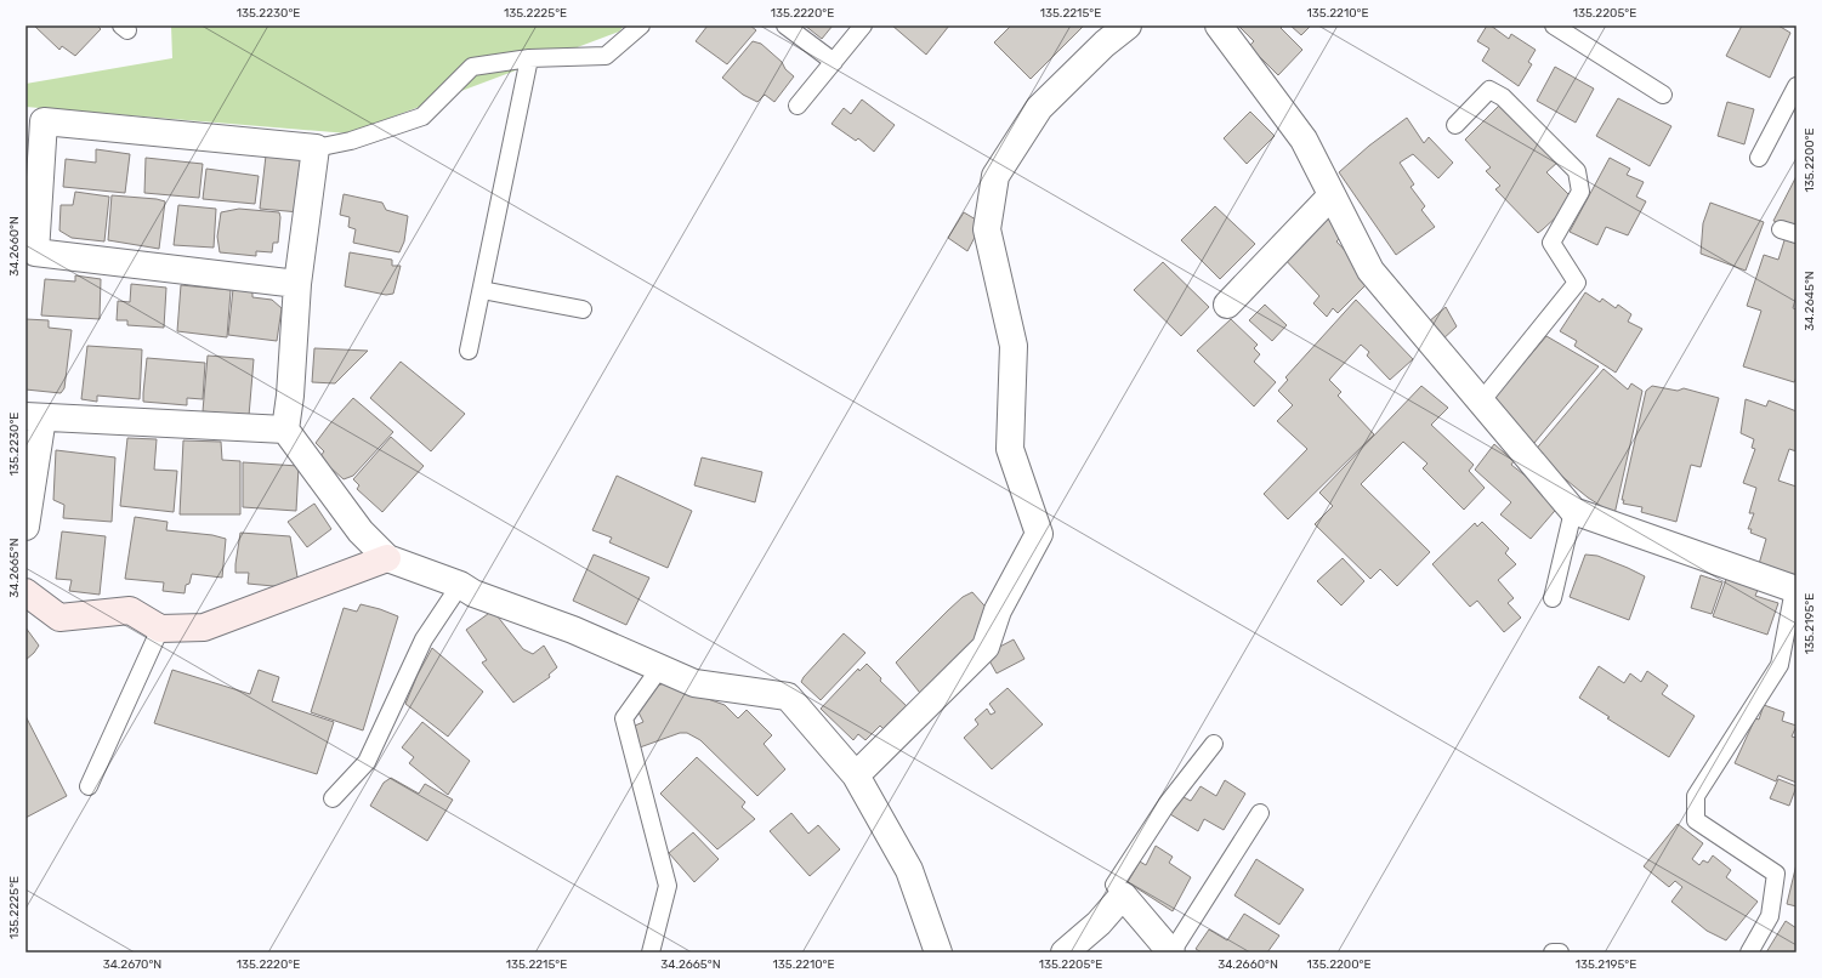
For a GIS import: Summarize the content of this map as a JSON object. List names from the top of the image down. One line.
{"coordinates":["135.2230°E","135.2225°E","135.2220°E","135.2215°E","135.2210°E","135.2205°E","135.2200°E","34.2660°N","34.2645°N","34.2665°N","135.2195°E","34.2670°N"]}
